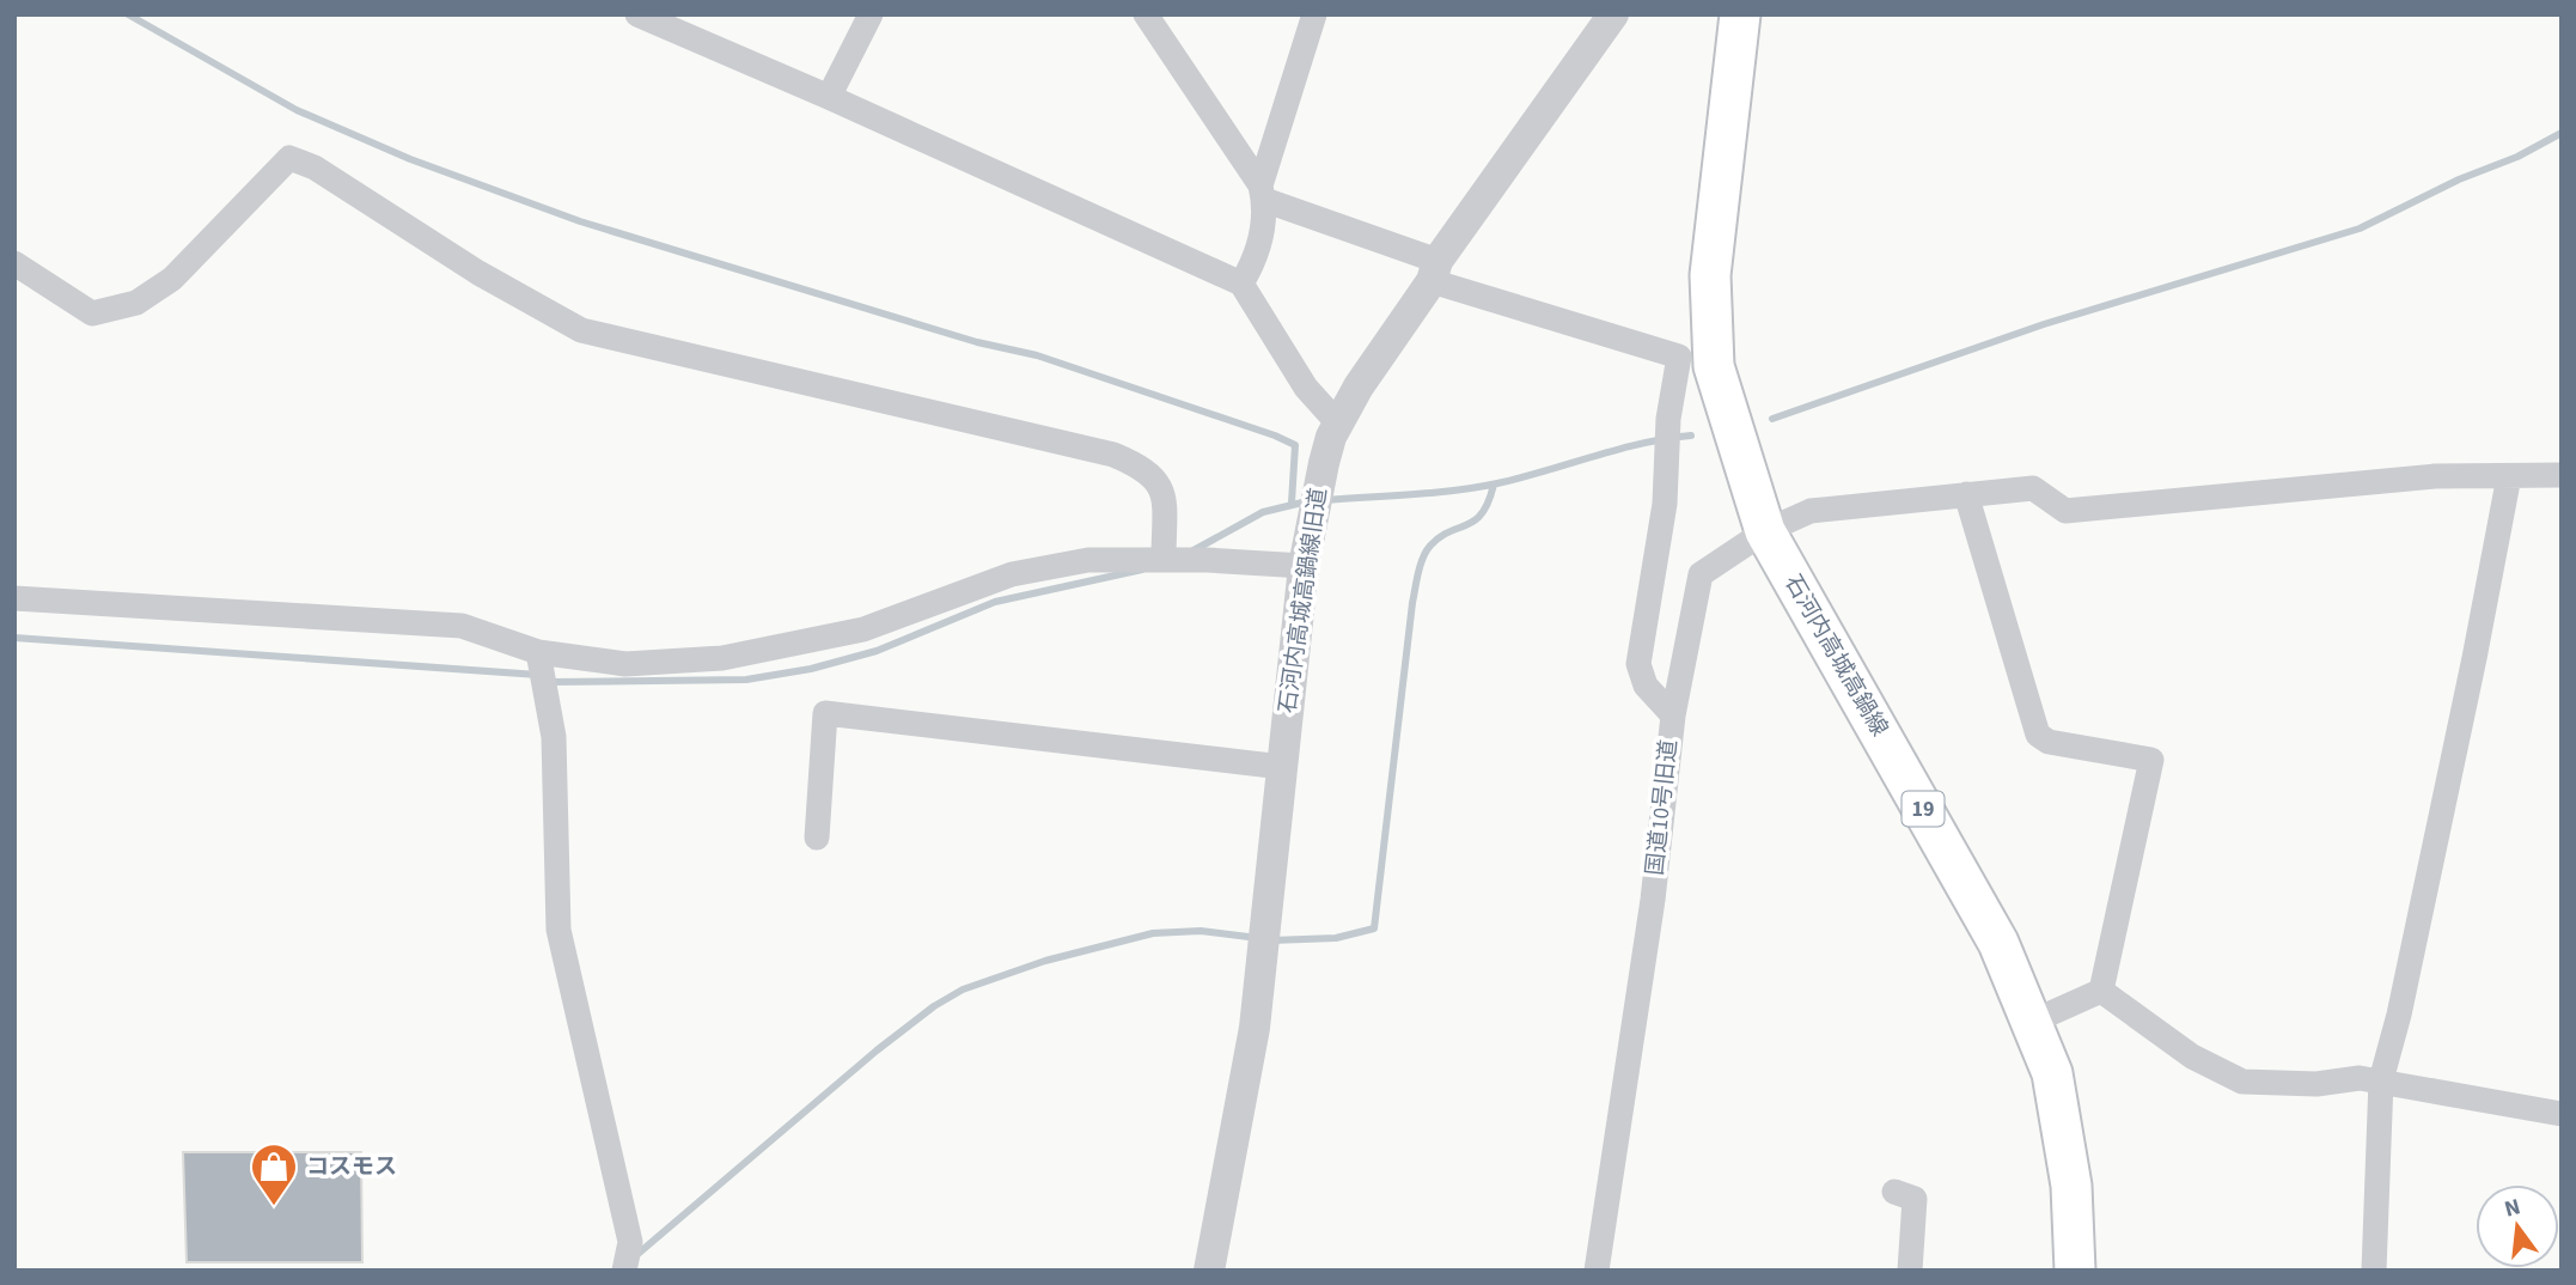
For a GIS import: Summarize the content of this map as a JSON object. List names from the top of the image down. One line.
{"streets":{"main road":["石河内高城高鍋線","19"],"street":["石河内高城高鍋線旧道","国道10号旧道"]},"crossings":[["石河内高城高鍋線旧道","国道10号旧道"]],"places":{"shop":["コスモス"]},"north":"top"}
